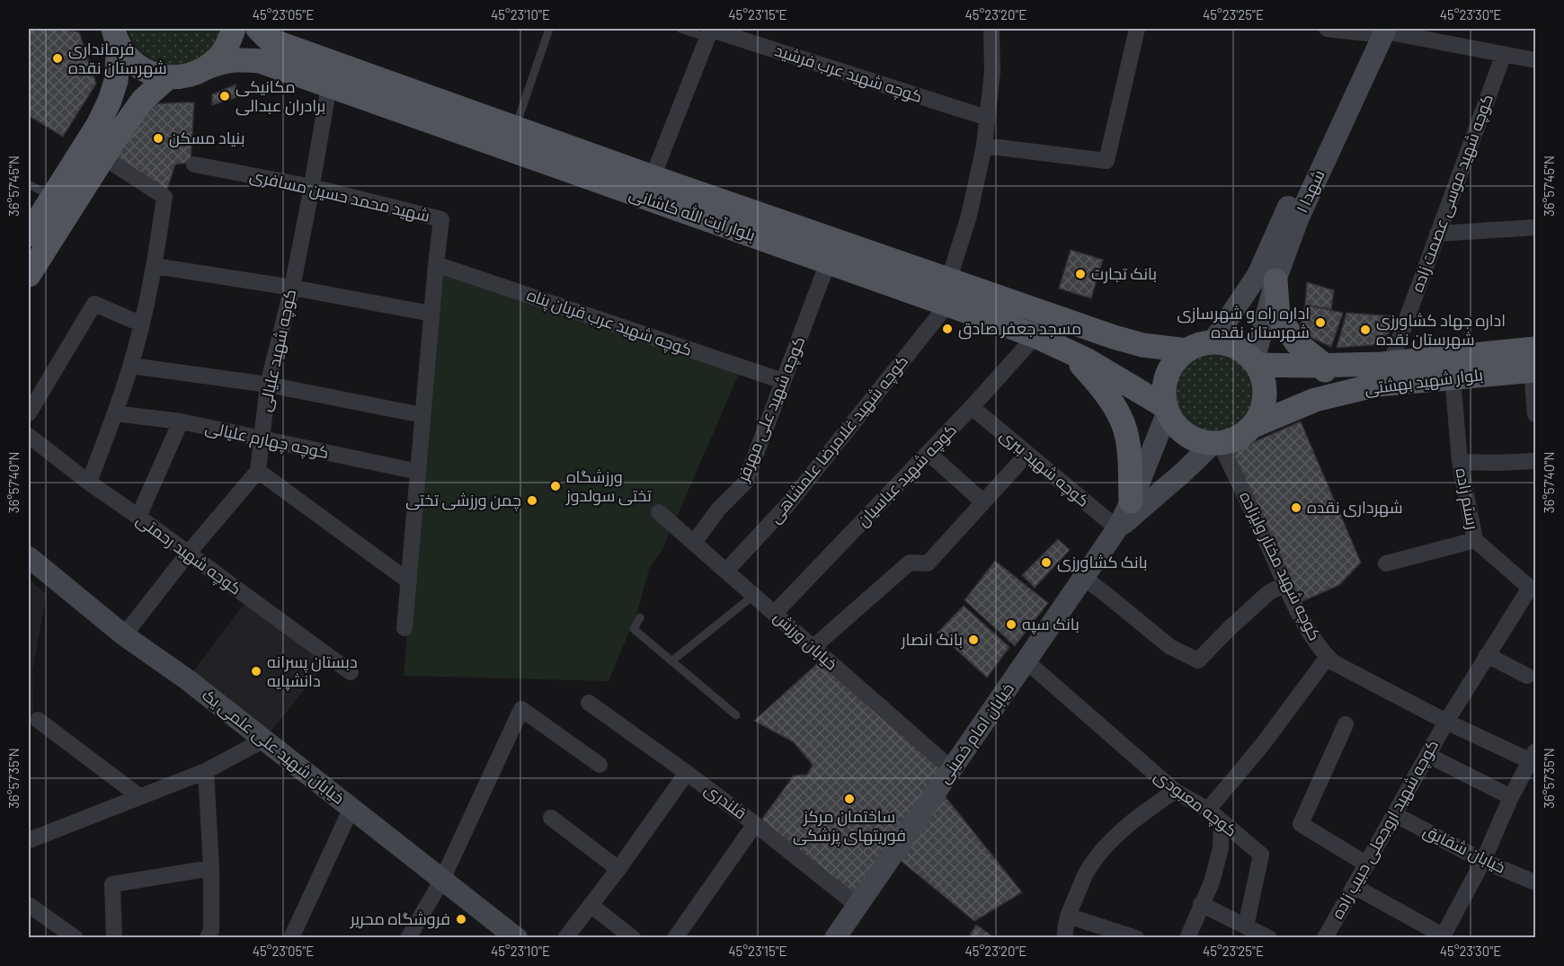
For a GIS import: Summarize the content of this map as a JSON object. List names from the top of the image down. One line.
{"streets":{"main road":["شهدا ۱","بلوار آیت الله کاشانی","بلوار شهید بهشتی","خیابان امام خمینی","خیابان شهید علی علمی یک"],"street":["کوچه شهید عرب فرشید","کوچه شهید موسی عصمت زاده","شهید محمد حسین مسافری","کوچه شهید عرب قربان پناه","کوچه شهید علیالی","کوچه شهید علی مهرفر","کوچه شهید غلامرضا علمشاهی","کوچه چهارم علیالی","کوچه شهید ببری","کوچه شهید عباسیان","رستم زاده","کوچه شهید رحمتی","کوچه شهید مختار ولیزاده","خیابان ورزش","قلندری","کوچه معبودی","کوچه شهید اروجعلی حبیب زاده","خیابان شقایق"]},"crossings":[["شهدا ۱","بلوار آیت الله کاشانی"],["شهدا ۱","بلوار شهید بهشتی"],["شهدا ۱","کوچه شهید مختار ولیزاده"],["کوچه شهید موسی عصمت زاده","بلوار شهید بهشتی"],["شهید محمد حسین مسافری","کوچه شهید عرب قربان پناه"],["شهید محمد حسین مسافری","کوچه شهید علیالی"],["بلوار آیت الله کاشانی","کوچه شهید علیالی"],["بلوار آیت الله کاشانی","بلوار شهید بهشتی"],["بلوار آیت الله کاشانی","کوچه شهید علی مهرفر"],["بلوار آیت الله کاشانی","کوچه شهید غلامرضا علمشاهی"],["بلوار آیت الله کاشانی","کوچه شهید عباسیان"],["بلوار آیت الله کاشانی","کوچه شهید مختار ولیزاده"],["کوچه شهید عرب قربان پناه","کوچه شهید علی مهرفر"],["کوچه شهید علیالی","کوچه چهارم علیالی"],["بلوار شهید بهشتی","رستم زاده"],["بلوار شهید بهشتی","کوچه شهید مختار ولیزاده"],["کوچه شهید علی مهرفر","خیابان ورزش"],["کوچه شهید غلامرضا علمشاهی","خیابان ورزش"],["کوچه شهید ببری","کوچه شهید عباسیان"],["کوچه شهید ببری","خیابان امام خمینی"],["کوچه شهید عباسیان","خیابان ورزش"],["رستم زاده","کوچه شهید اروجعلی حبیب زاده"],["کوچه شهید مختار ولیزاده","کوچه شهید اروجعلی حبیب زاده"],["خیابان ورزش","خیابان امام خمینی"],["خیابان امام خمینی","قلندری"],["خیابان امام خمینی","کوچه معبودی"],["کوچه شهید اروجعلی حبیب زاده","خیابان شقایق"]],"places":["فرمانداری شهرستان نقده","مکانیکی برادران عبدالی","بنیاد مسکن","بانک تجارت","اداره راه و شهرسازی شهرستان نقده","مسجد جعفر صادق","اداره جهاد کشاورزی شهرستان نقده","ورزشگاه تختی سولدوز","چمن ورزشی تختی","شهرداری نقده","بانک کشاورزی","بانک سپه","بانک انصار","دبستان پسرانه دانشپایه","ساختمان مرکز فوریتهای پزشکی","فروشگاه محریر"],"coordinates":["45°23'05\"E","45°23'10\"E","45°23'15\"E","45°23'20\"E","45°23'25\"E","45°23'30\"E","36°57'45\"N","36°57'40\"N","36°57'35\"N"]}
